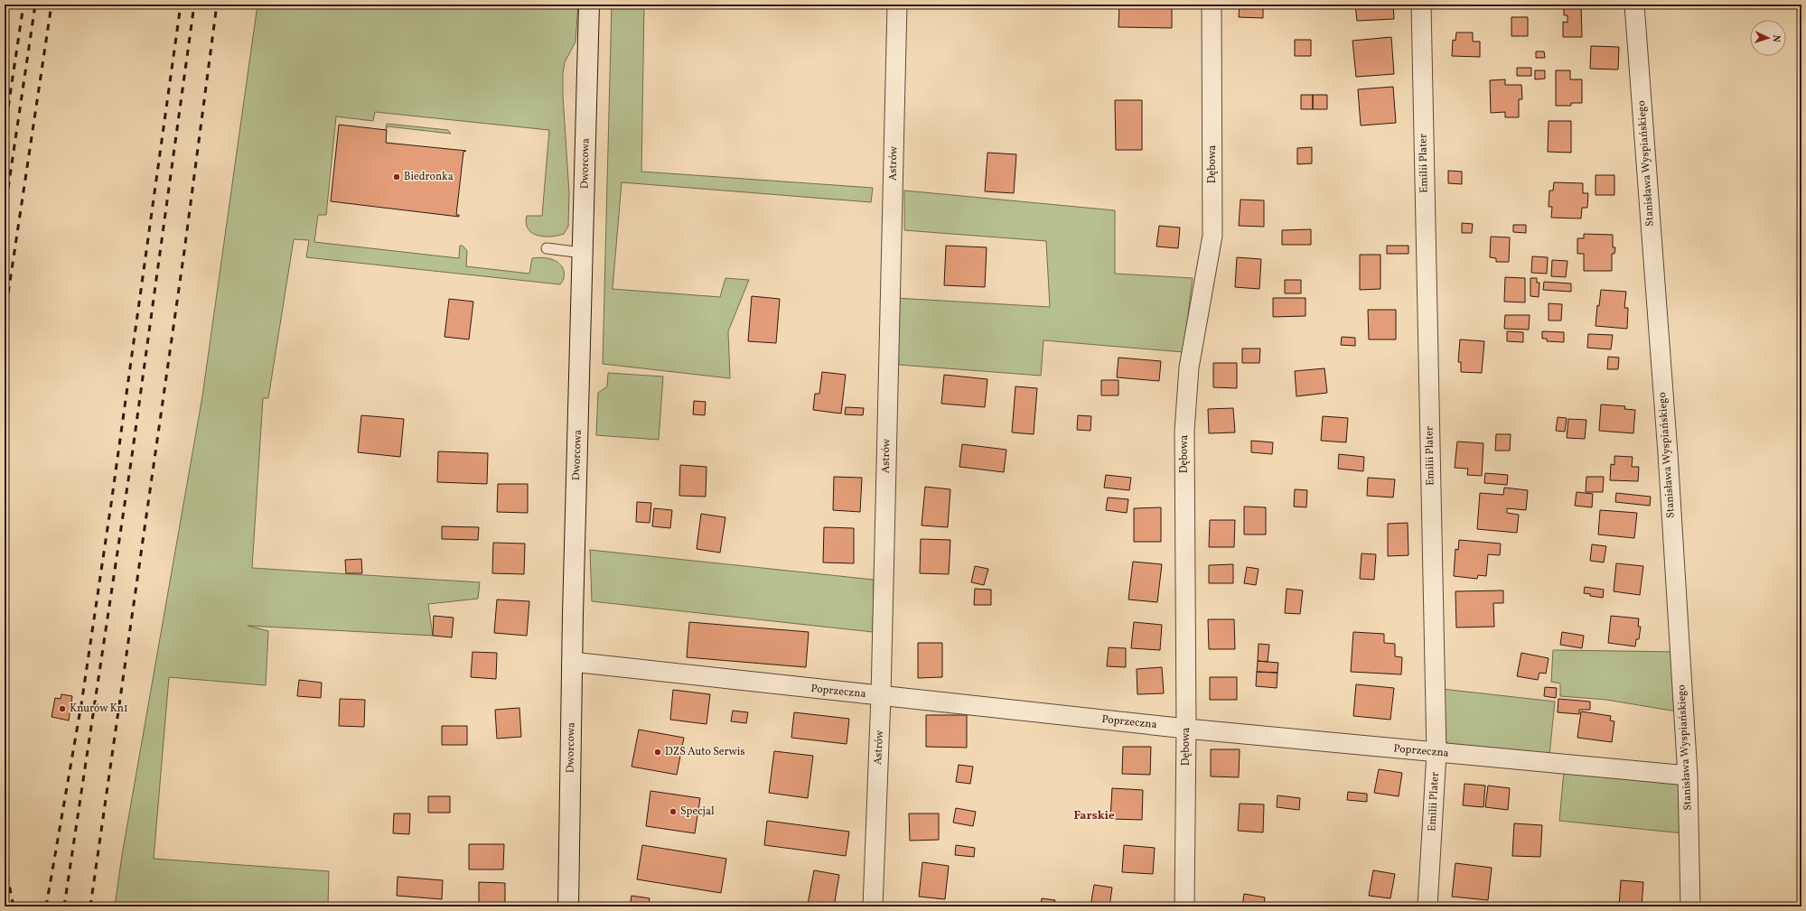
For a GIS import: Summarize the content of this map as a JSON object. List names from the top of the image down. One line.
{"streets":{"main road":["Dworcowa"],"street":["Astrów","Emilii Plater","Stanisława Wyspiańskiego","Dębowa","Poprzeczna"]},"crossings":[["Dworcowa","Poprzeczna"],["Astrów","Poprzeczna"],["Emilii Plater","Poprzeczna"],["Stanisława Wyspiańskiego","Poprzeczna"],["Dębowa","Poprzeczna"]],"districts":["Farskie"],"places":["Biedronka","Knurów Kn1","DZS Auto Serwis","Specjal"],"north":"right"}
